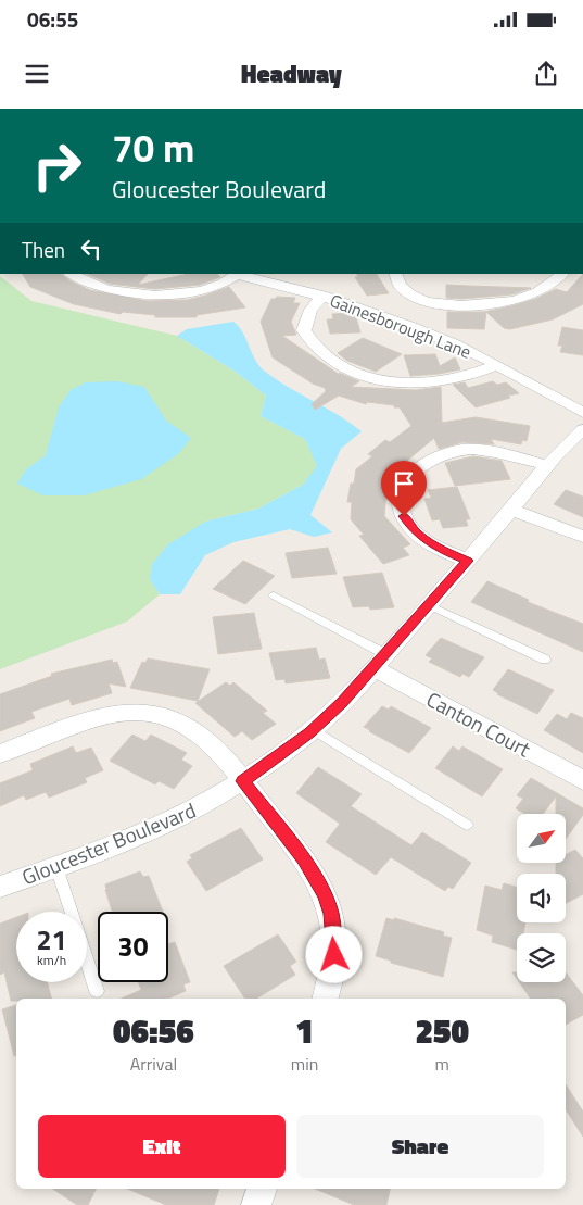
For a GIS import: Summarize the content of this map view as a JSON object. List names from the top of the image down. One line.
{"streets":{"street":["Gainesborough Lane","Canton Court","Gloucester Boulevard"]},"crossings":[["Canton Court","Gloucester Boulevard"]],"north":"top right","page":{"status":"06:55","header":"Headway","turn":["70 m","Gloucester Boulevard"],"then":"Then","speed":"21 km/h","limit":"30","eta":["06:56","Arrival","1","min","250","m"],"buttons":["Exit","Share"]}}
